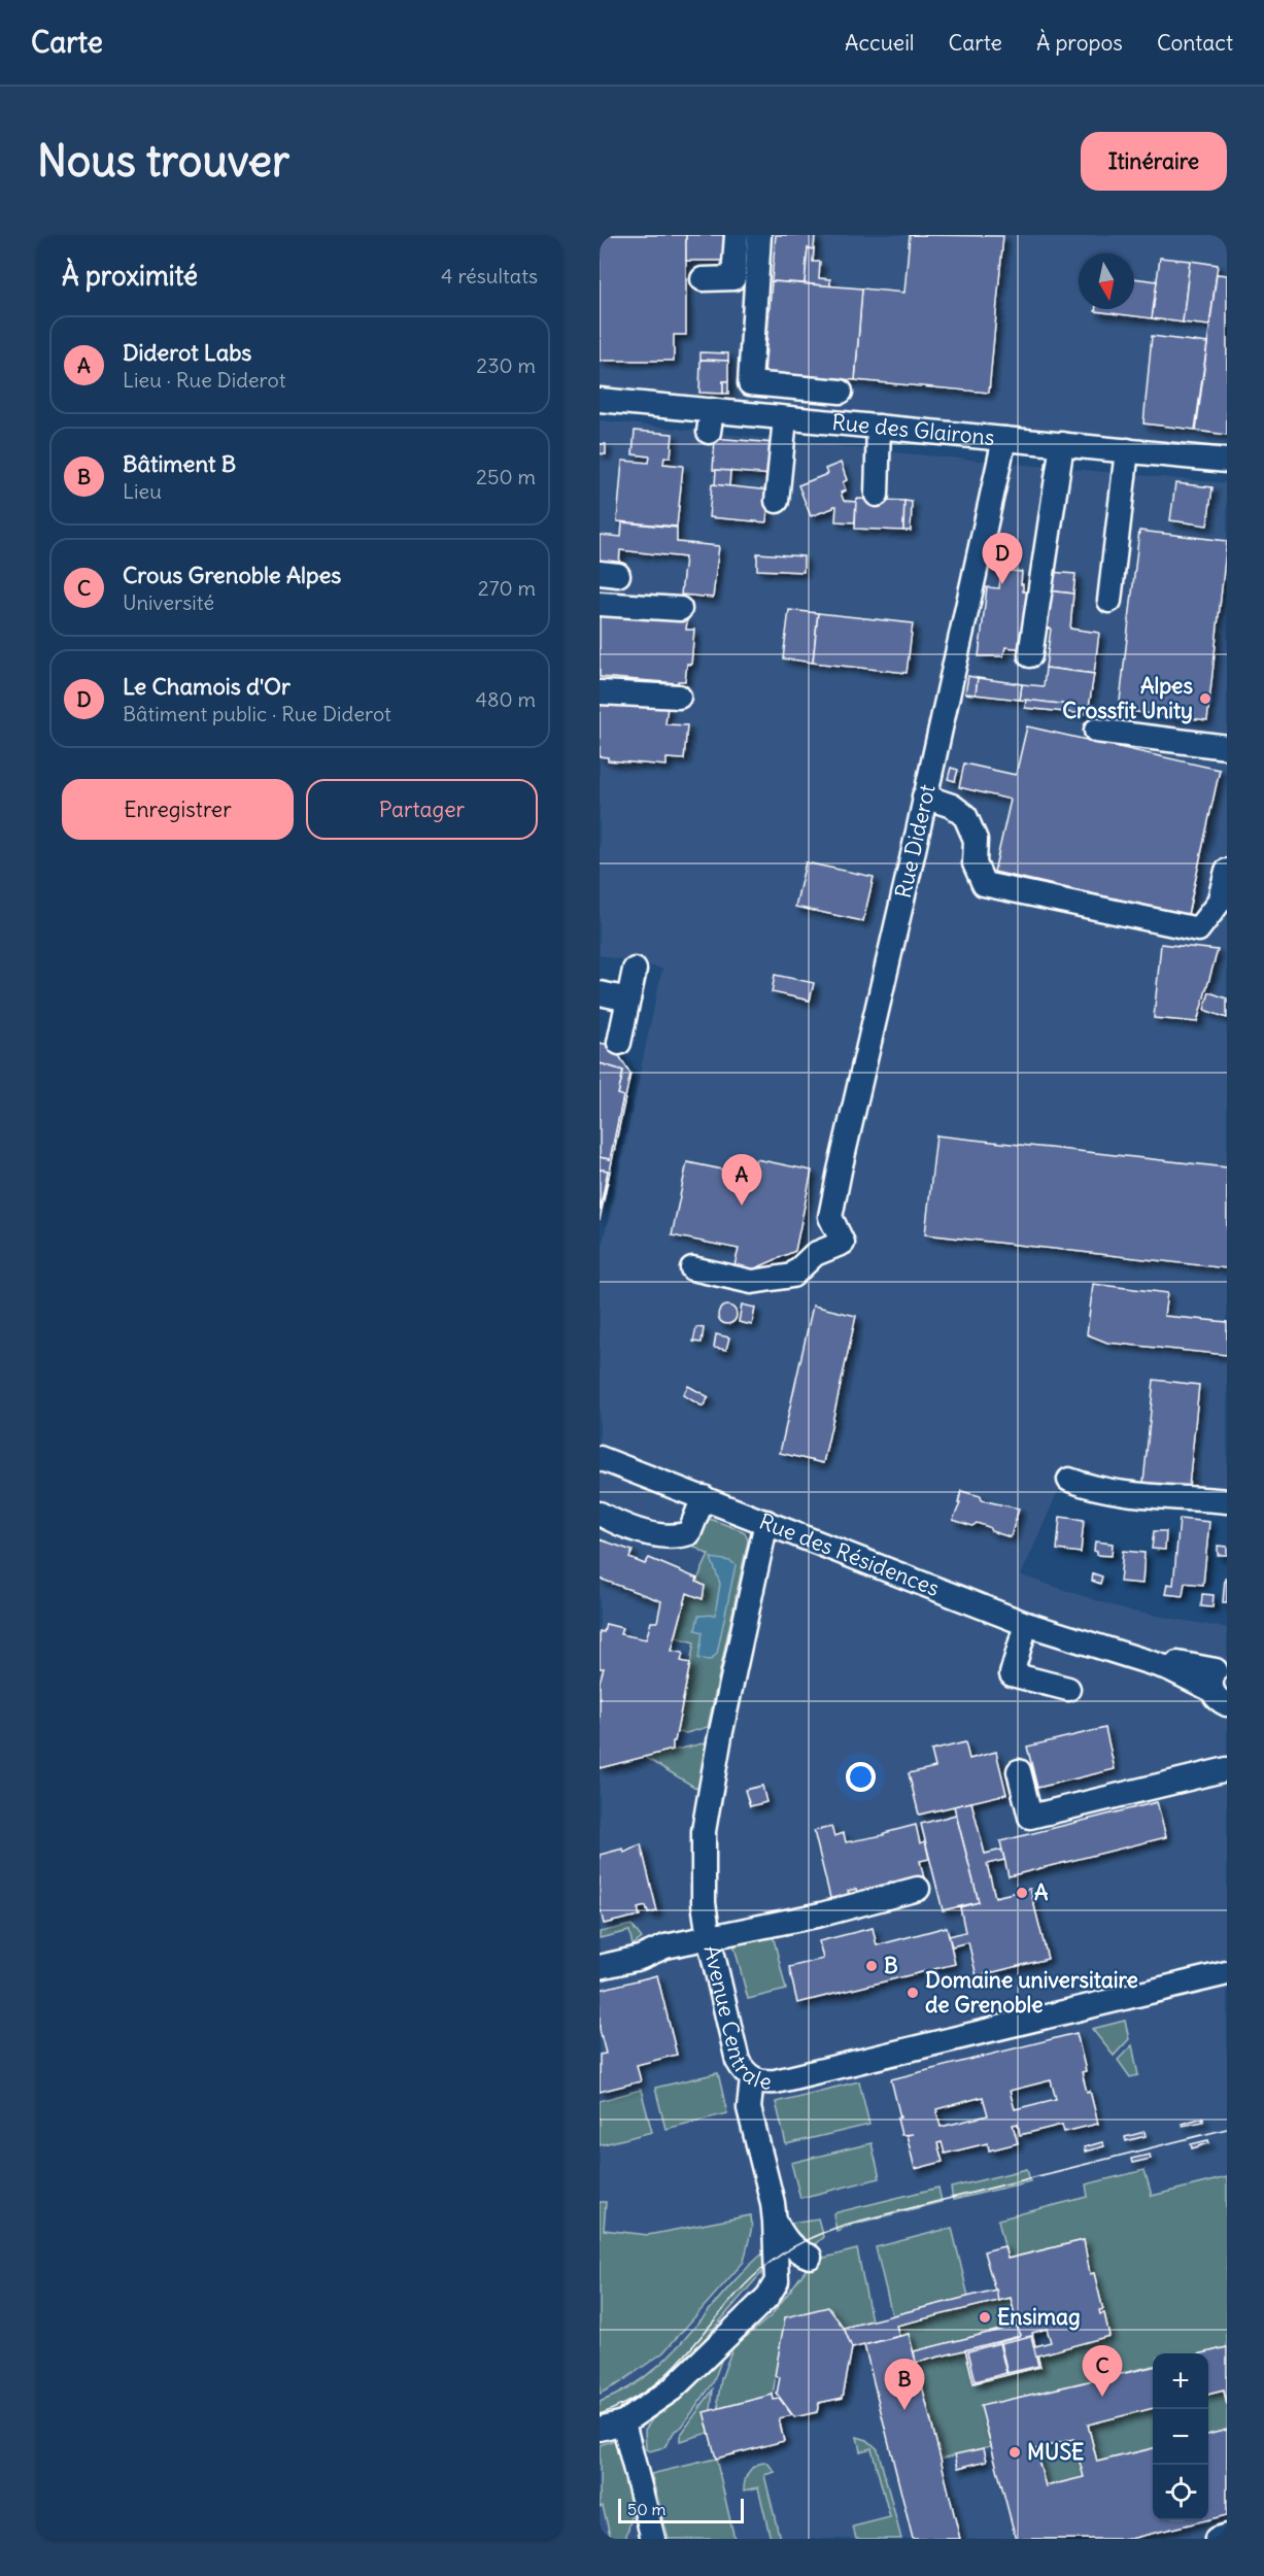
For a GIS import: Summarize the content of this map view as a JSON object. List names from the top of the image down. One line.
{"streets":{"street":["Rue des Glairons","Rue Diderot","Rue des Résidences","Avenue Centrale"]},"crossings":[["Rue des Glairons","Rue Diderot"],["Rue des Résidences","Avenue Centrale"]],"places":["Alpes Crossfit Unity","A","B","Domaine universitaire de Grenoble","Ensimag","MUSE"],"scale_bar":"50 m","north":"bottom","page":{"header":"Carte","nav":["Accueil","Carte","À propos","Contact"],"buttons":["Itinéraire",["Enregistrer","Partager"]],"title":"Nous trouver","heading":["À proximité","4 résultats"],"list":[{"mark":"A","name":"Diderot Labs","note":"Lieu · Rue Diderot","value":"230 m"},{"mark":"B","name":"Bâtiment B","note":"Lieu","value":"250 m"},{"mark":"C","name":"Crous Grenoble Alpes","note":"Université","value":"270 m"},{"mark":"D","name":"Le Chamois d'Or","note":"Bâtiment public · Rue Diderot","value":"480 m"}],"pins":["D","A","C","B"],"map_buttons":["+","−"],"scale":"50 m"}}
